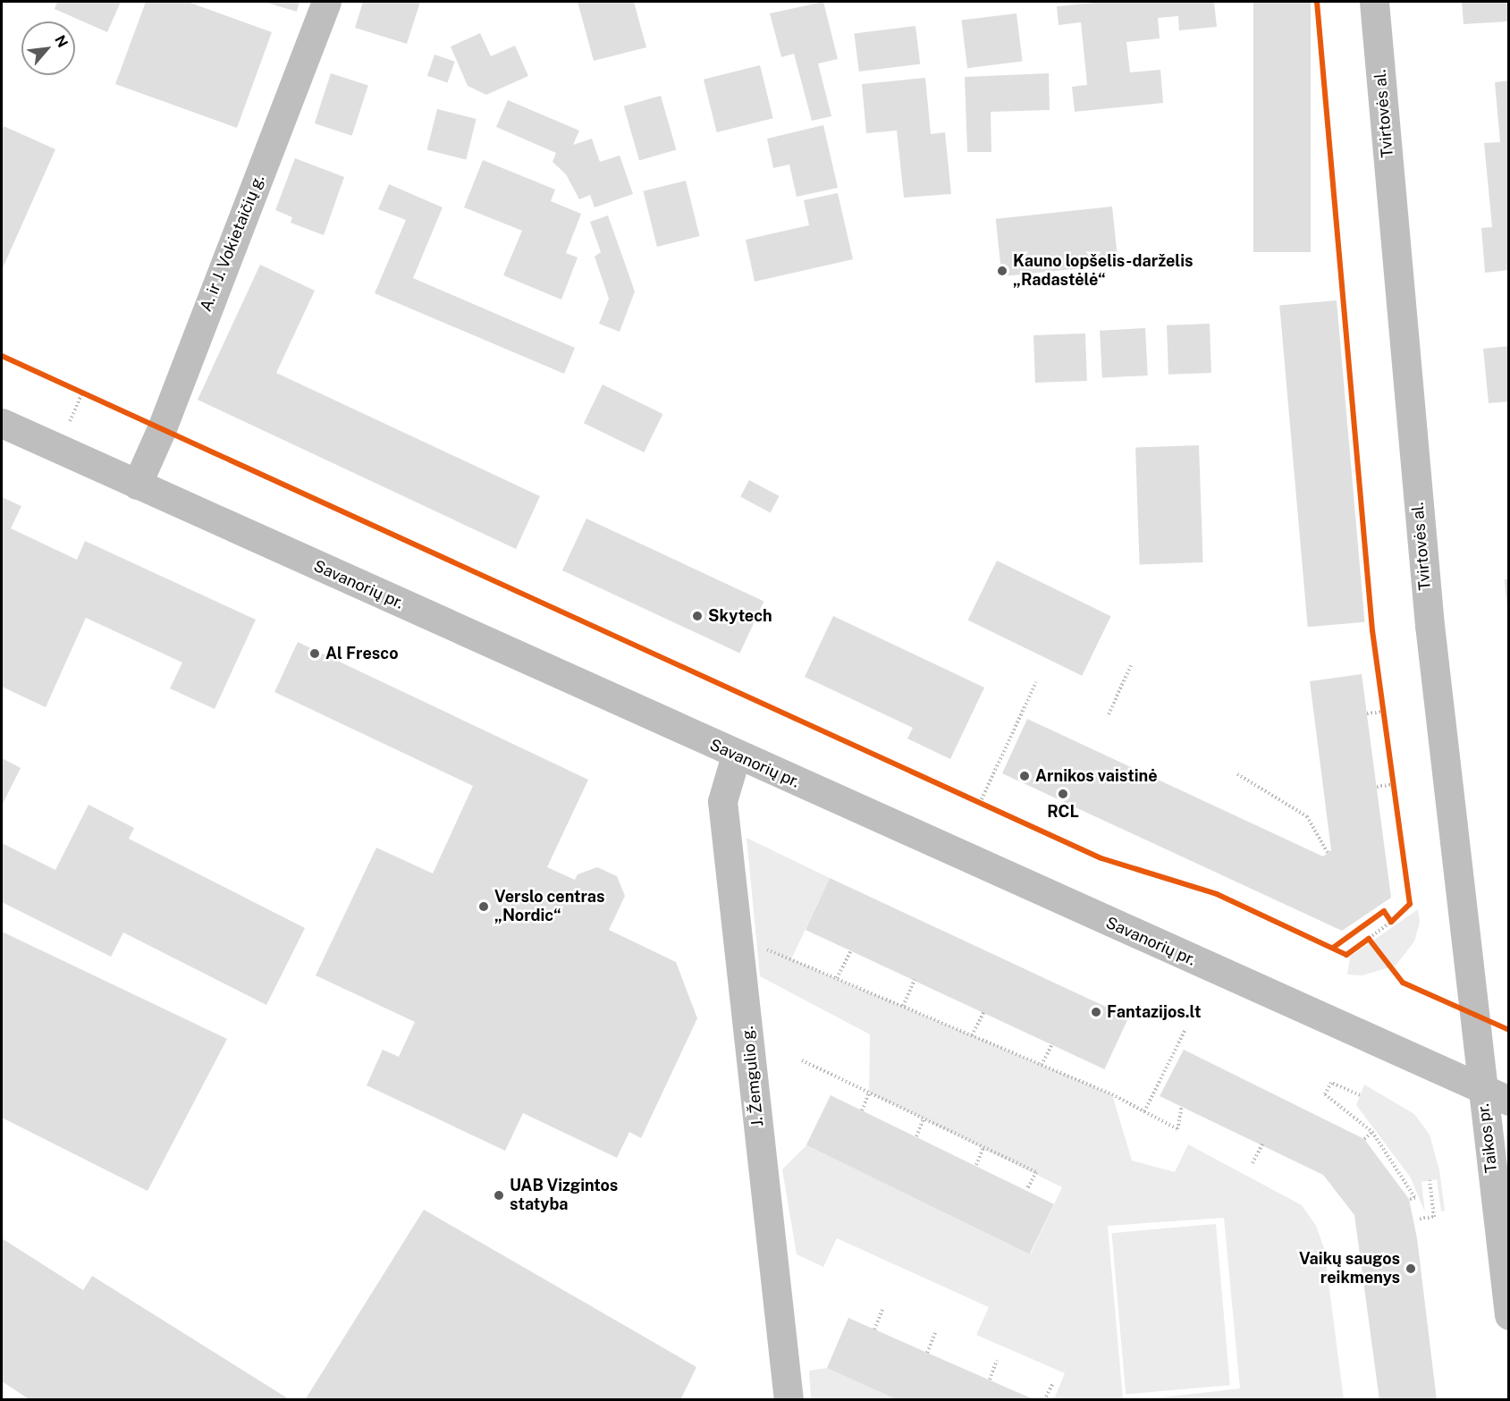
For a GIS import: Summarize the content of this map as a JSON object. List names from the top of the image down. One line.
{"streets":{"main road":["Tvirtovės al.","A. ir J. Vokietaičių g.","Savanorių pr.","J. Žemgulio g.","Taikos pr."]},"crossings":[["Tvirtovės al.","Savanorių pr."],["Tvirtovės al.","Taikos pr."],["A. ir J. Vokietaičių g.","Savanorių pr."],["Savanorių pr.","J. Žemgulio g."],["Savanorių pr.","Taikos pr."]],"places":["Kauno lopšelis-darželis „Radastėlė“","Skytech","Al Fresco","Arnikos vaistinė","RCL","Verslo centras „Nordic“","Fantazijos.lt","UAB Vizgintos statyba","Vaikų saugos reikmenys"],"north":"top right"}
